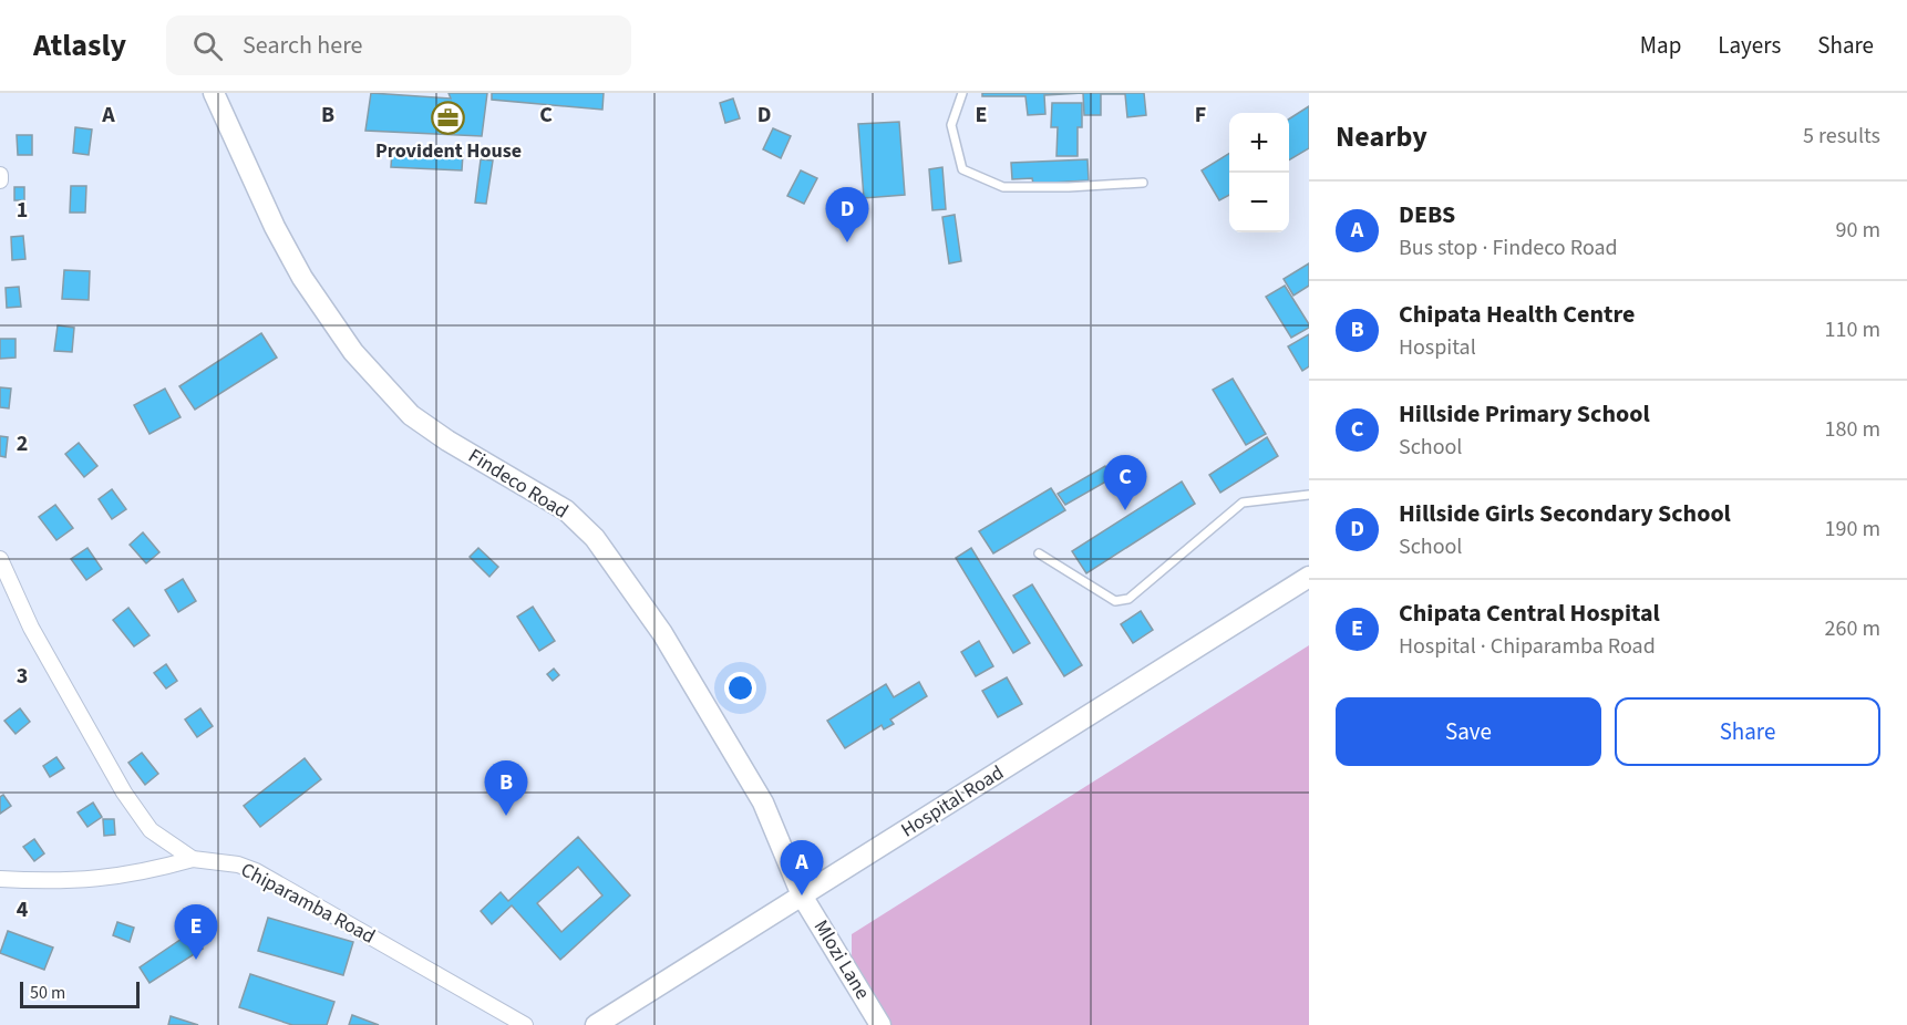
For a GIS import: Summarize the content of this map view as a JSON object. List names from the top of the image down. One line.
{"streets":{"street":["Findeco Road","Hospital Road","Chiparamba Road","Mlozi Lane"]},"crossings":[["Findeco Road","Hospital Road"],["Findeco Road","Mlozi Lane"],["Hospital Road","Mlozi Lane"]],"places":{"office":["Provident House"]},"scale_bar":"50 m","page":{"header":"Atlasly","search":"Search here","nav":["Map","Layers","Share"],"heading":["Nearby","5 results"],"map_buttons":["+","−"],"list":[{"mark":"A","name":"DEBS","note":"Bus stop · Findeco Road","value":"90 m"},{"mark":"B","name":"Chipata Health Centre","note":"Hospital","value":"110 m"},{"mark":"C","name":"Hillside Primary School","note":"School","value":"180 m"},{"mark":"D","name":"Hillside Girls Secondary School","note":"School","value":"190 m"},{"mark":"E","name":"Chipata Central Hospital","note":"Hospital · Chiparamba Road","value":"260 m"}],"pins":["D","C","B","A","E"],"buttons":["Save","Share"],"scale":"50 m"},"grid":{"columns":["A","B","C","D","E","F"],"rows":["1","2","3","4"]}}
